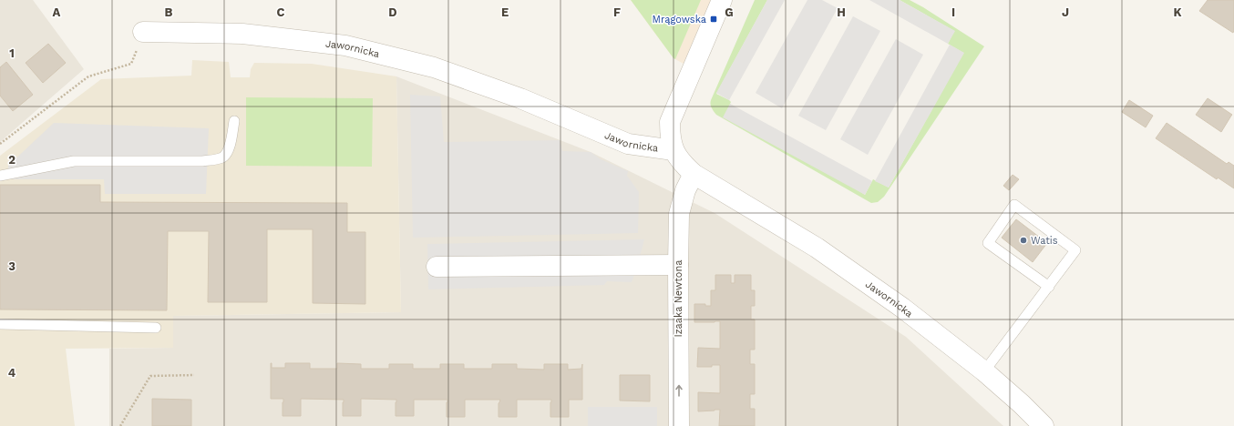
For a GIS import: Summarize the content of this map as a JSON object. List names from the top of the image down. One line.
{"streets":{"street":["Jawornicka","Izaaka Newtona"]},"crossings":[["Jawornicka","Izaaka Newtona"]],"one_way":["Izaaka Newtona"],"places":{"transit":["Mrągowska"],"other":["Watis"]},"grid":{"columns":["A","B","C","D","E","F","G","H","I","J","K"],"rows":["1","2","3","4"]}}
